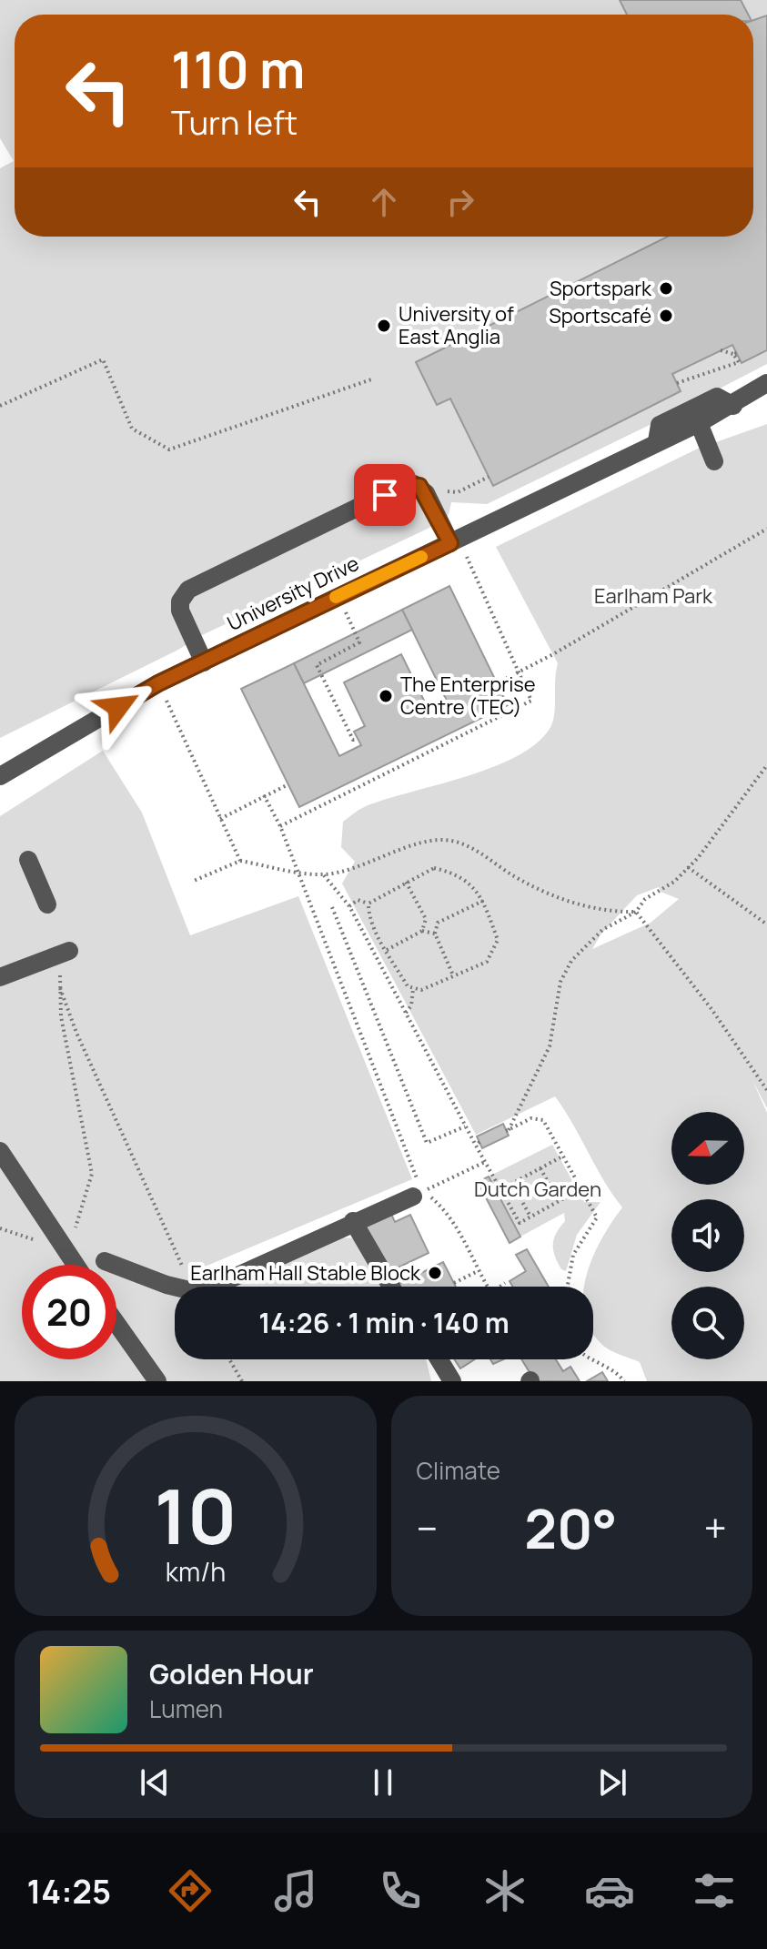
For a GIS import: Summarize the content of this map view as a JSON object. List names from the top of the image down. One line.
{"streets":{"lane":["University Drive"]},"parks":["Earlham Park","Dutch Garden"],"places":["Sportspark","Sportscafé","University of East Anglia","The Enterprise Centre (TEC)","Earlham Hall Stable Block"],"north":"left","page":{"turn":["110 m","Turn left"],"limit":"20","trip":"14:26 · 1 min · 140 m","tile":"Climate","heat":["−","20°","+"],"song":["Golden Hour","Lumen"],"tabs":"14:25","gauge":["10","km/h"]}}
